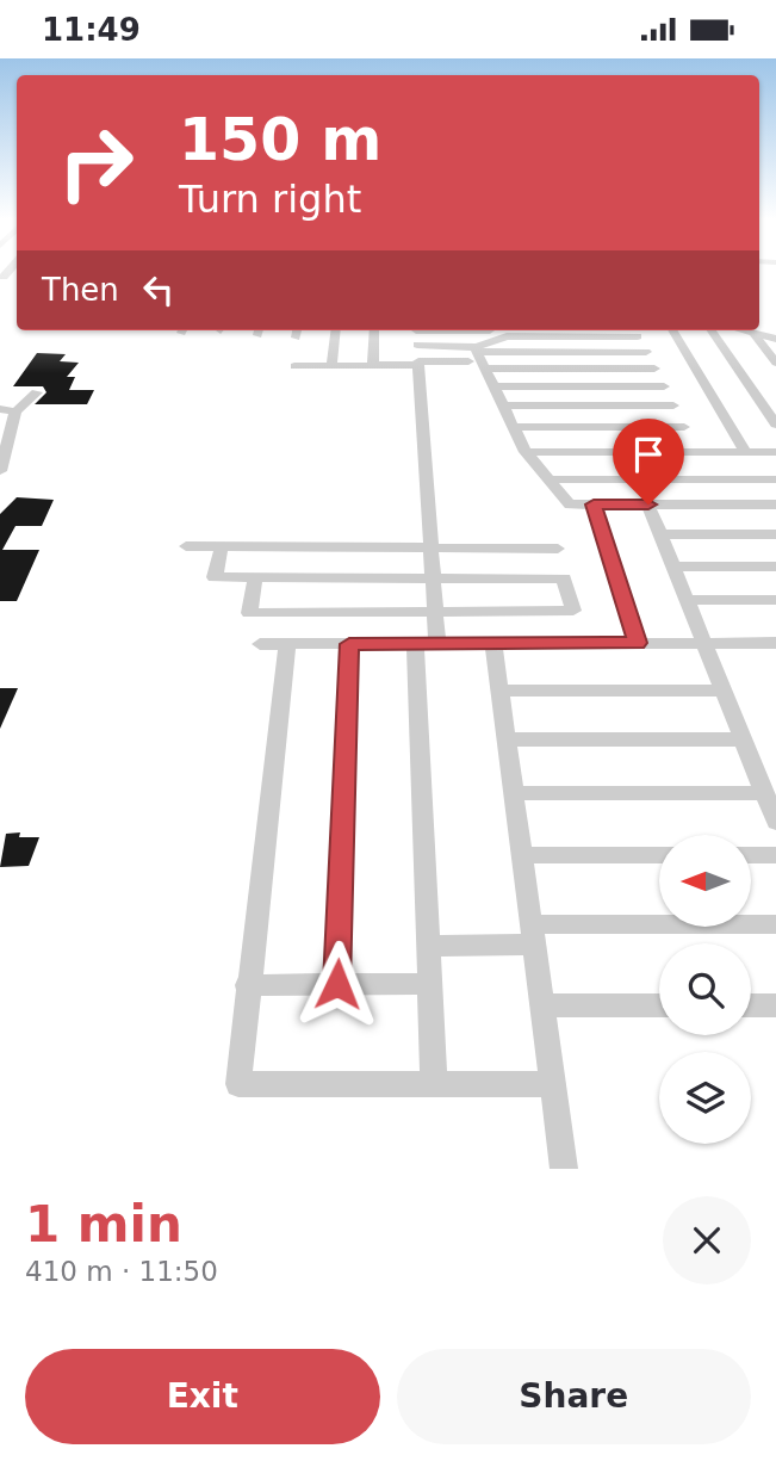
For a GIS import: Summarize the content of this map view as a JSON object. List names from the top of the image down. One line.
{"north":"left","page":{"status":"11:49","turn":["150 m","Turn right"],"then":"Then","heading":["1 min","410 m · 11:50"],"buttons":["Exit","Share"]}}
